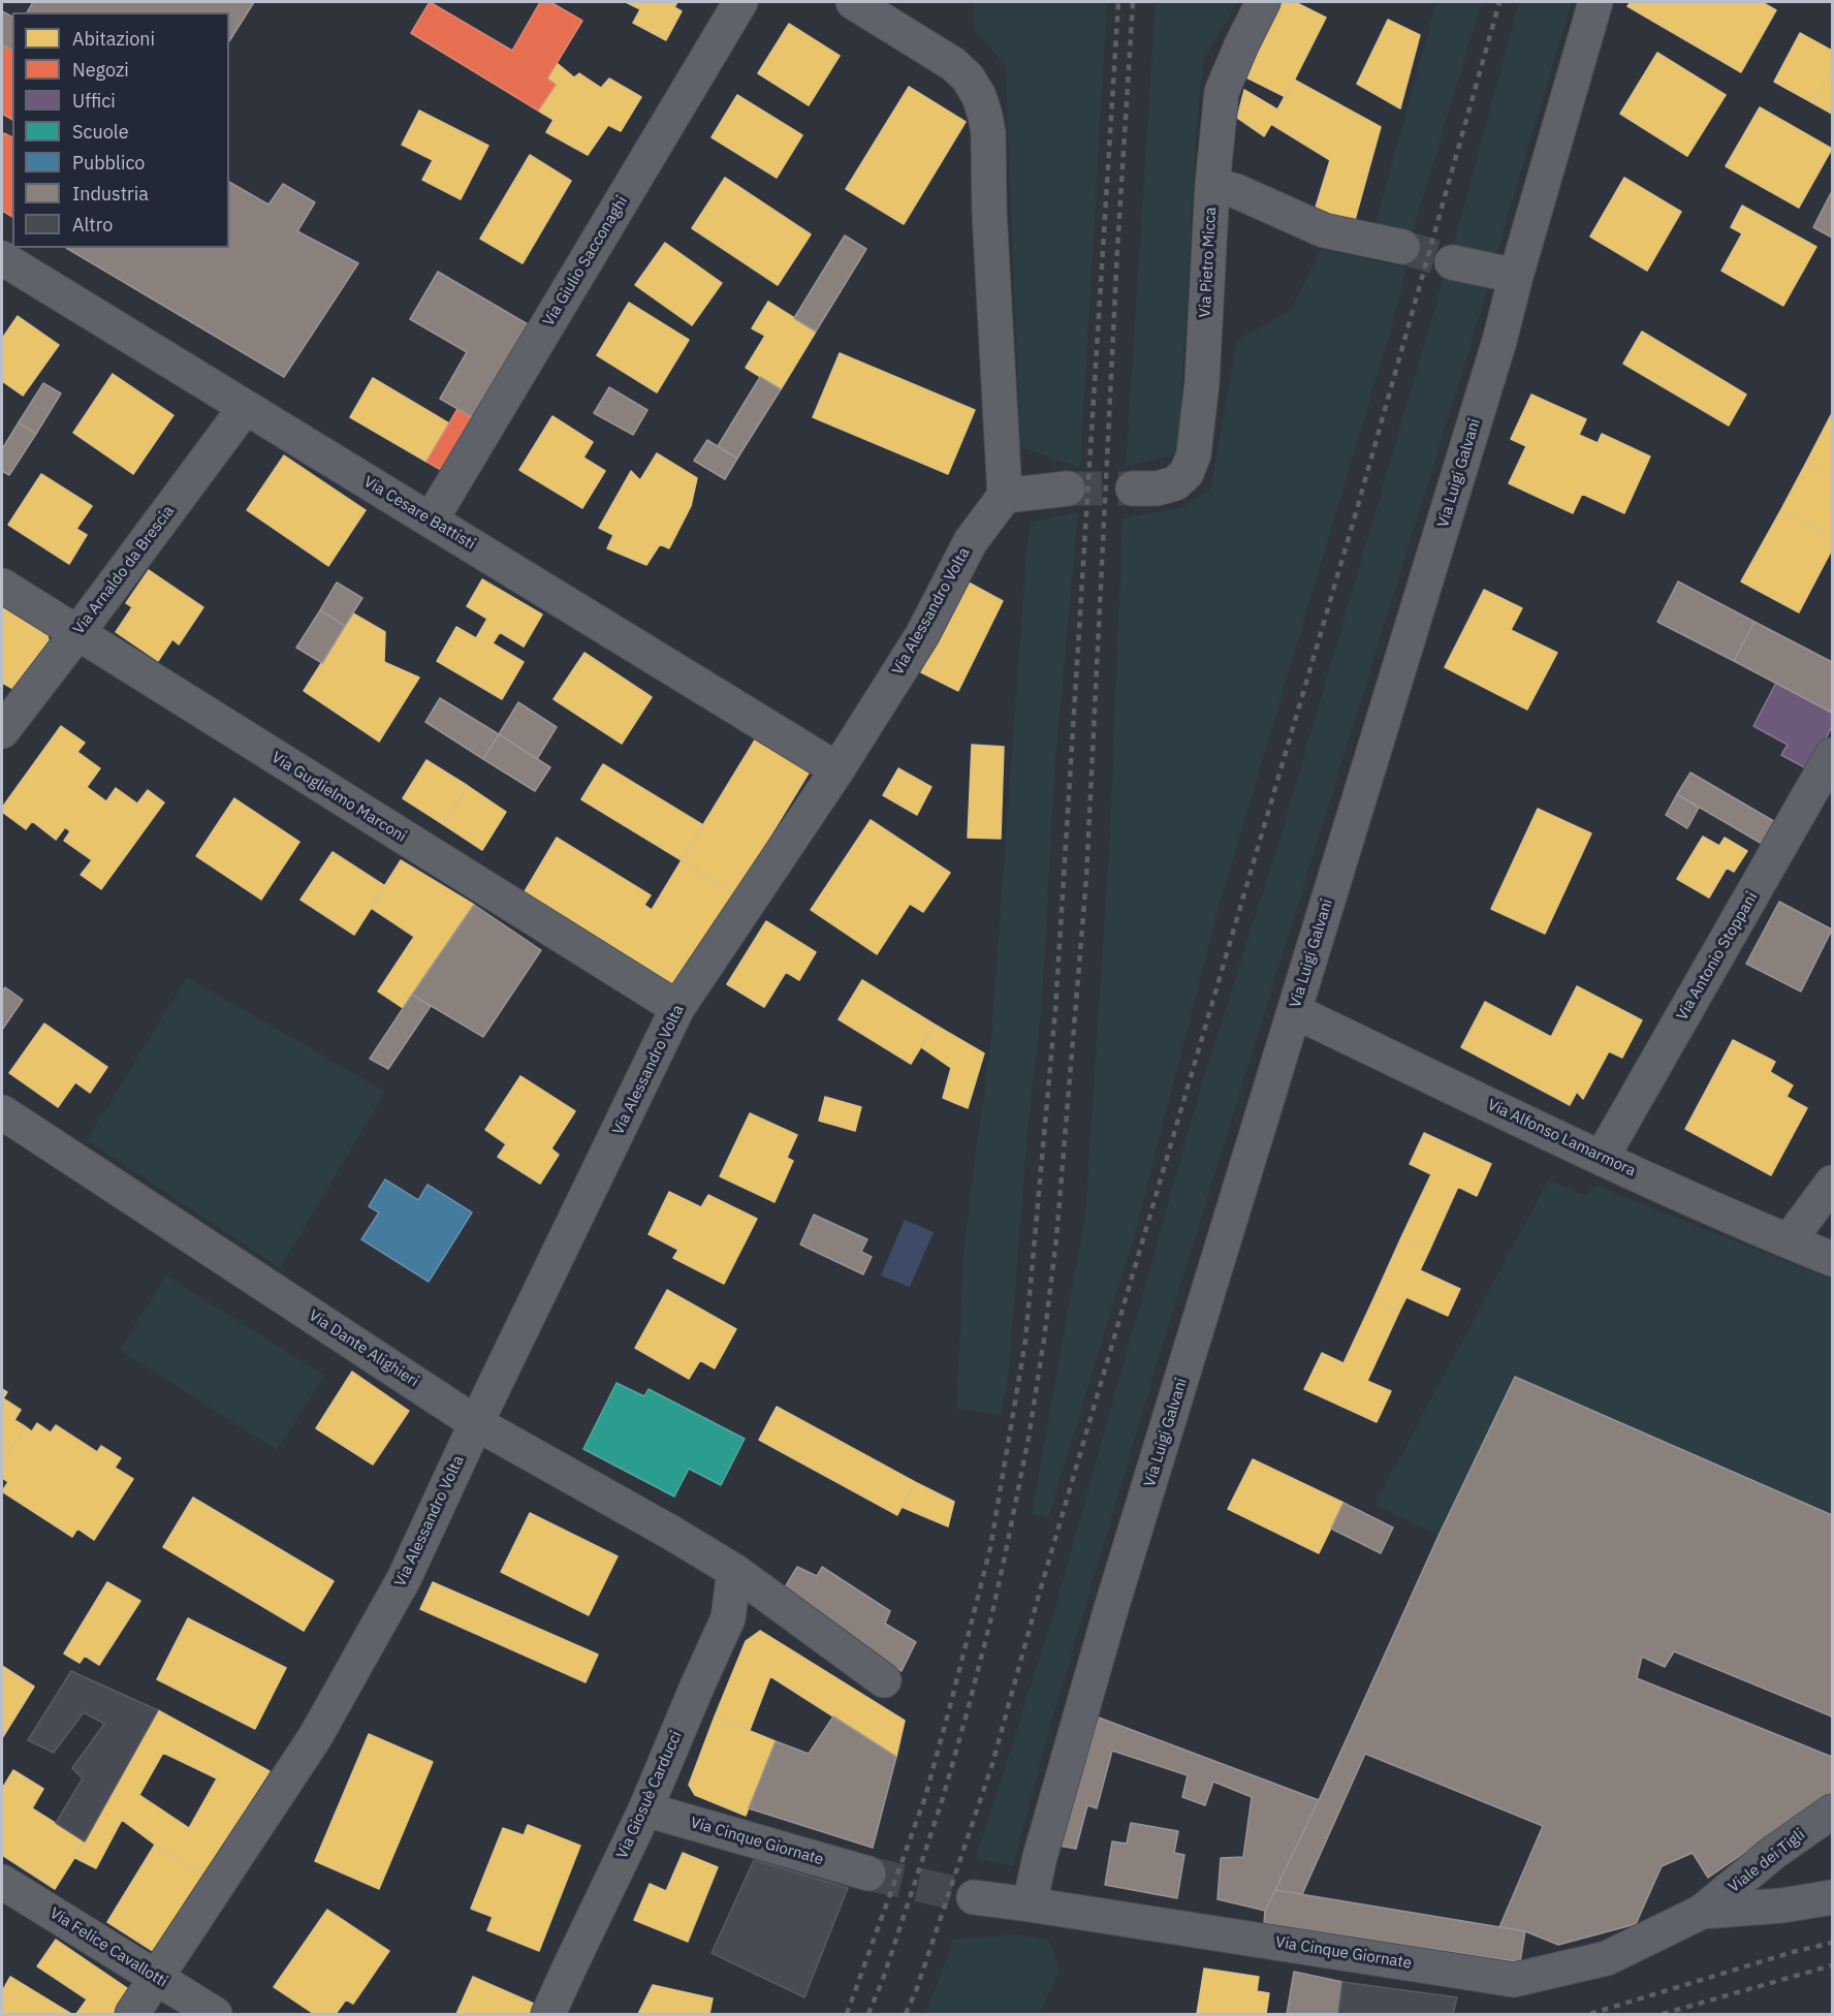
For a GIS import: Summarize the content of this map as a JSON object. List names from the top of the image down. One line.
{"streets":{"street":["Via Giulio Sacconaghi","Via Pietro Micca","Via Luigi Galvani","Via Cesare Battisti","Via Arnaldo da Brescia","Via Alessandro Volta","Via Guglielmo Marconi","Via Antonio Stoppani","Via Alfonso Lamarmora","Via Dante Alighieri","Via Giosuè Carducci","Via Cinque Giornate","Viale dei Tigli","Via Felice Cavallotti"]},"crossings":[["Via Giulio Sacconaghi","Via Cesare Battisti"],["Via Luigi Galvani","Via Alfonso Lamarmora"],["Via Luigi Galvani","Via Cinque Giornate"],["Via Cesare Battisti","Via Arnaldo da Brescia"],["Via Cesare Battisti","Via Alessandro Volta"],["Via Arnaldo da Brescia","Via Guglielmo Marconi"],["Via Alessandro Volta","Via Guglielmo Marconi"],["Via Alessandro Volta","Via Dante Alighieri"],["Via Alessandro Volta","Via Felice Cavallotti"],["Via Antonio Stoppani","Via Alfonso Lamarmora"],["Via Dante Alighieri","Via Giosuè Carducci"],["Via Giosuè Carducci","Via Cinque Giornate"],["Via Cinque Giornate","Viale dei Tigli"]],"legend":["Abitazioni","Negozi","Uffici","Scuole","Pubblico","Industria","Altro"]}
